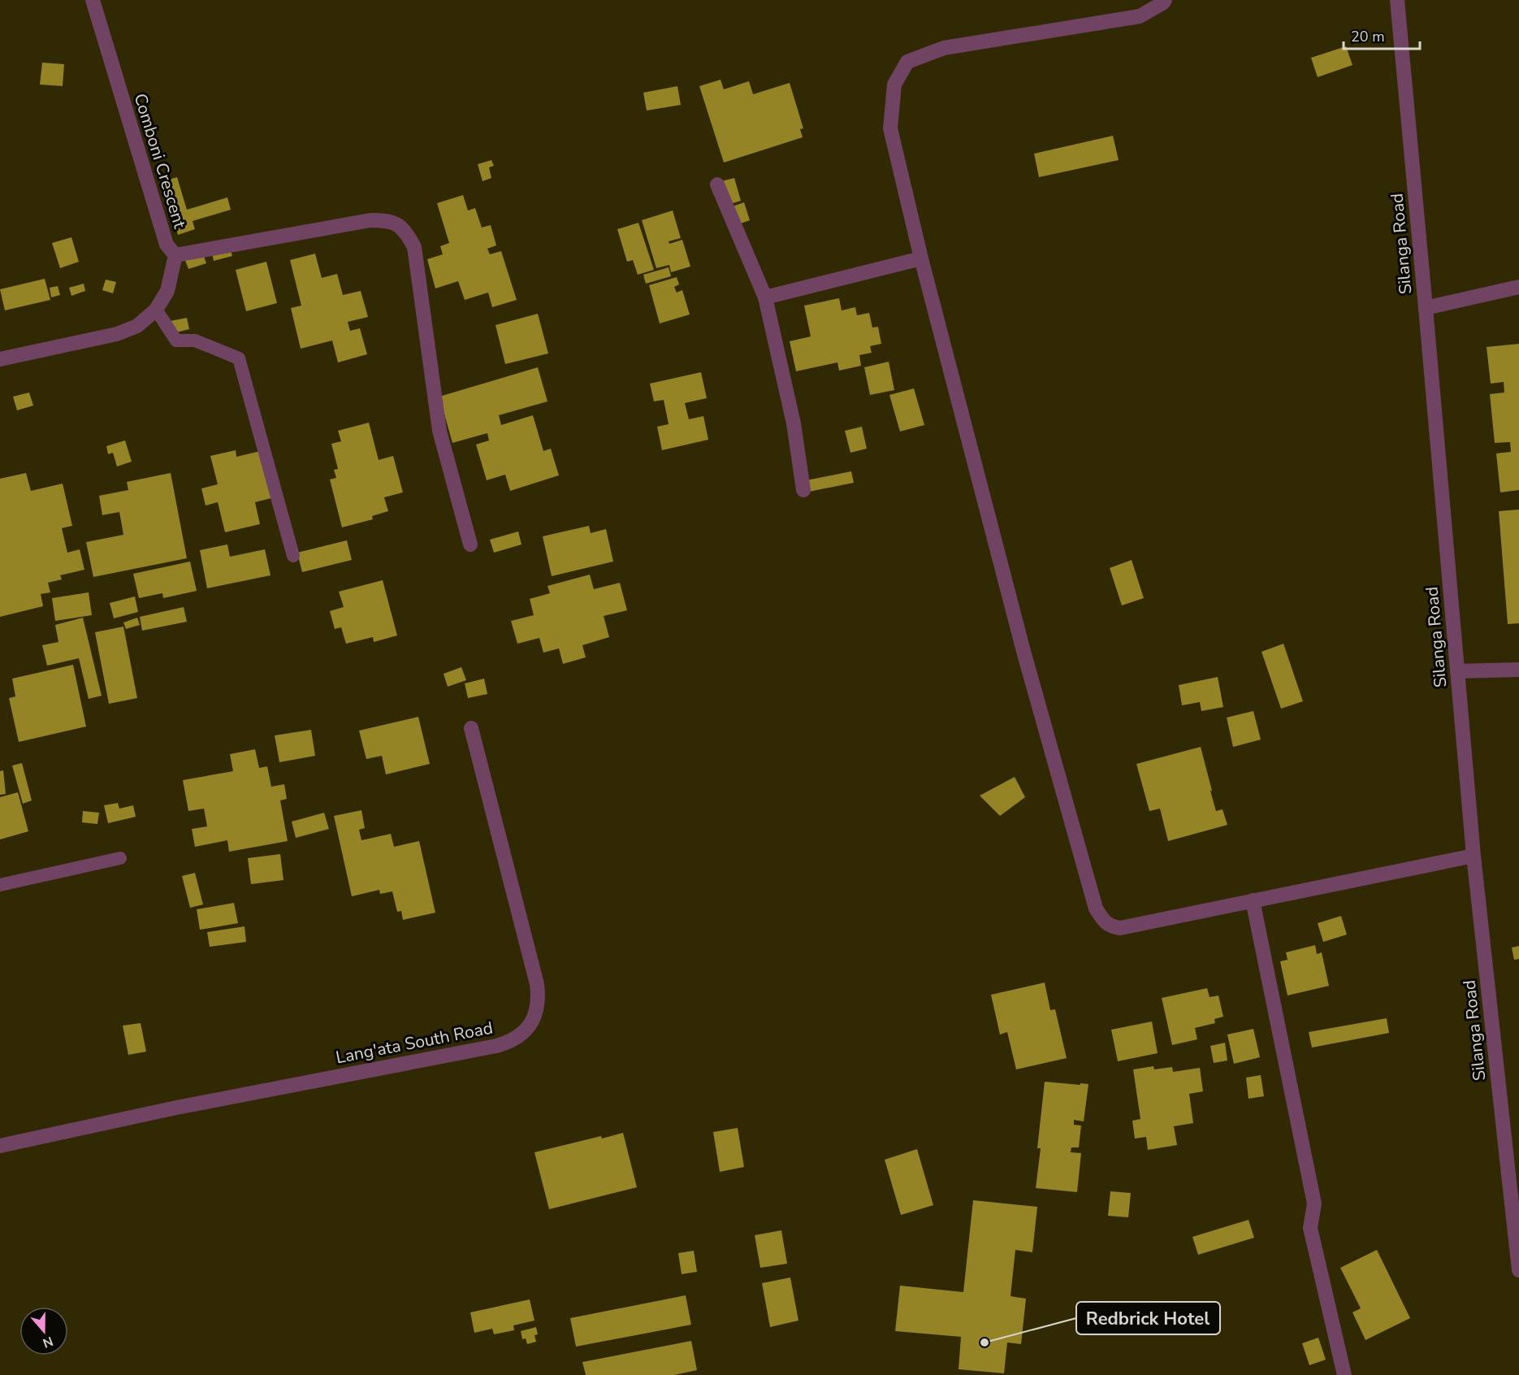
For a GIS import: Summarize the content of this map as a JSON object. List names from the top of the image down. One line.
{"streets":{"street":["Comboni Crescent","Silanga Road","Lang'ata South Road"]},"places":["Redbrick Hotel"],"scale_bar":"20 m","north":"bottom"}
